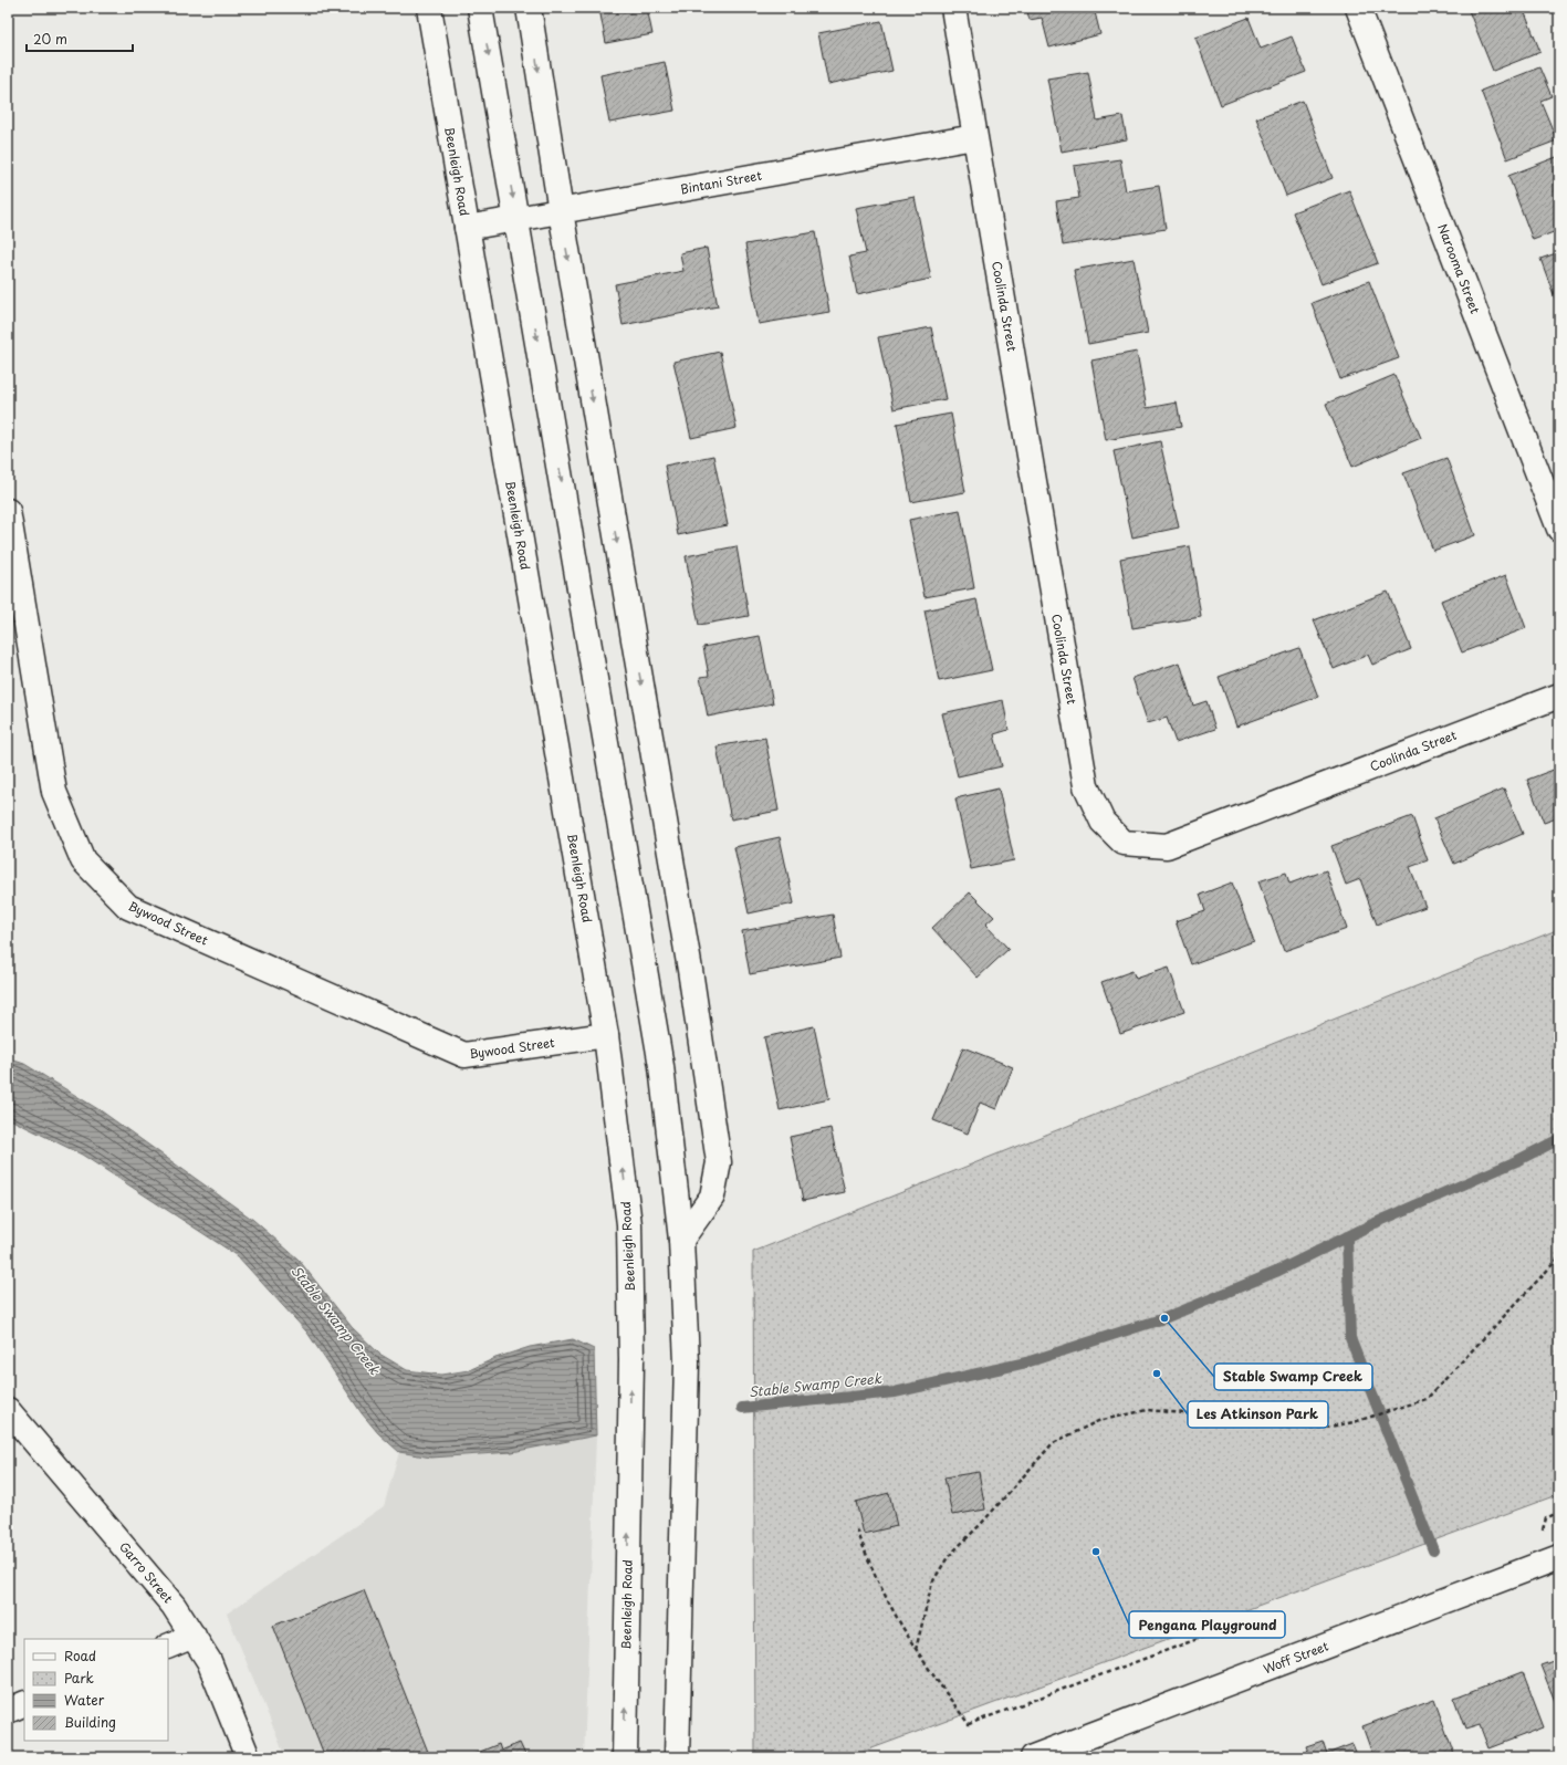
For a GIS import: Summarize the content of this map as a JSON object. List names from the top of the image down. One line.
{"streets":{"street":["Beenleigh Road","Bintani Street","Narooma Street","Coolinda Street","Bywood Street","Garro Street","Woff Street"]},"crossings":[["Beenleigh Road","Bintani Street"],["Beenleigh Road","Bywood Street"],["Bintani Street","Coolinda Street"]],"water":["Stable Swamp Creek"],"places":["Stable Swamp Creek","Les Atkinson Park","Pengana Playground"],"legend":["Road","Park","Water","Building"],"scale_bar":"20 m"}
